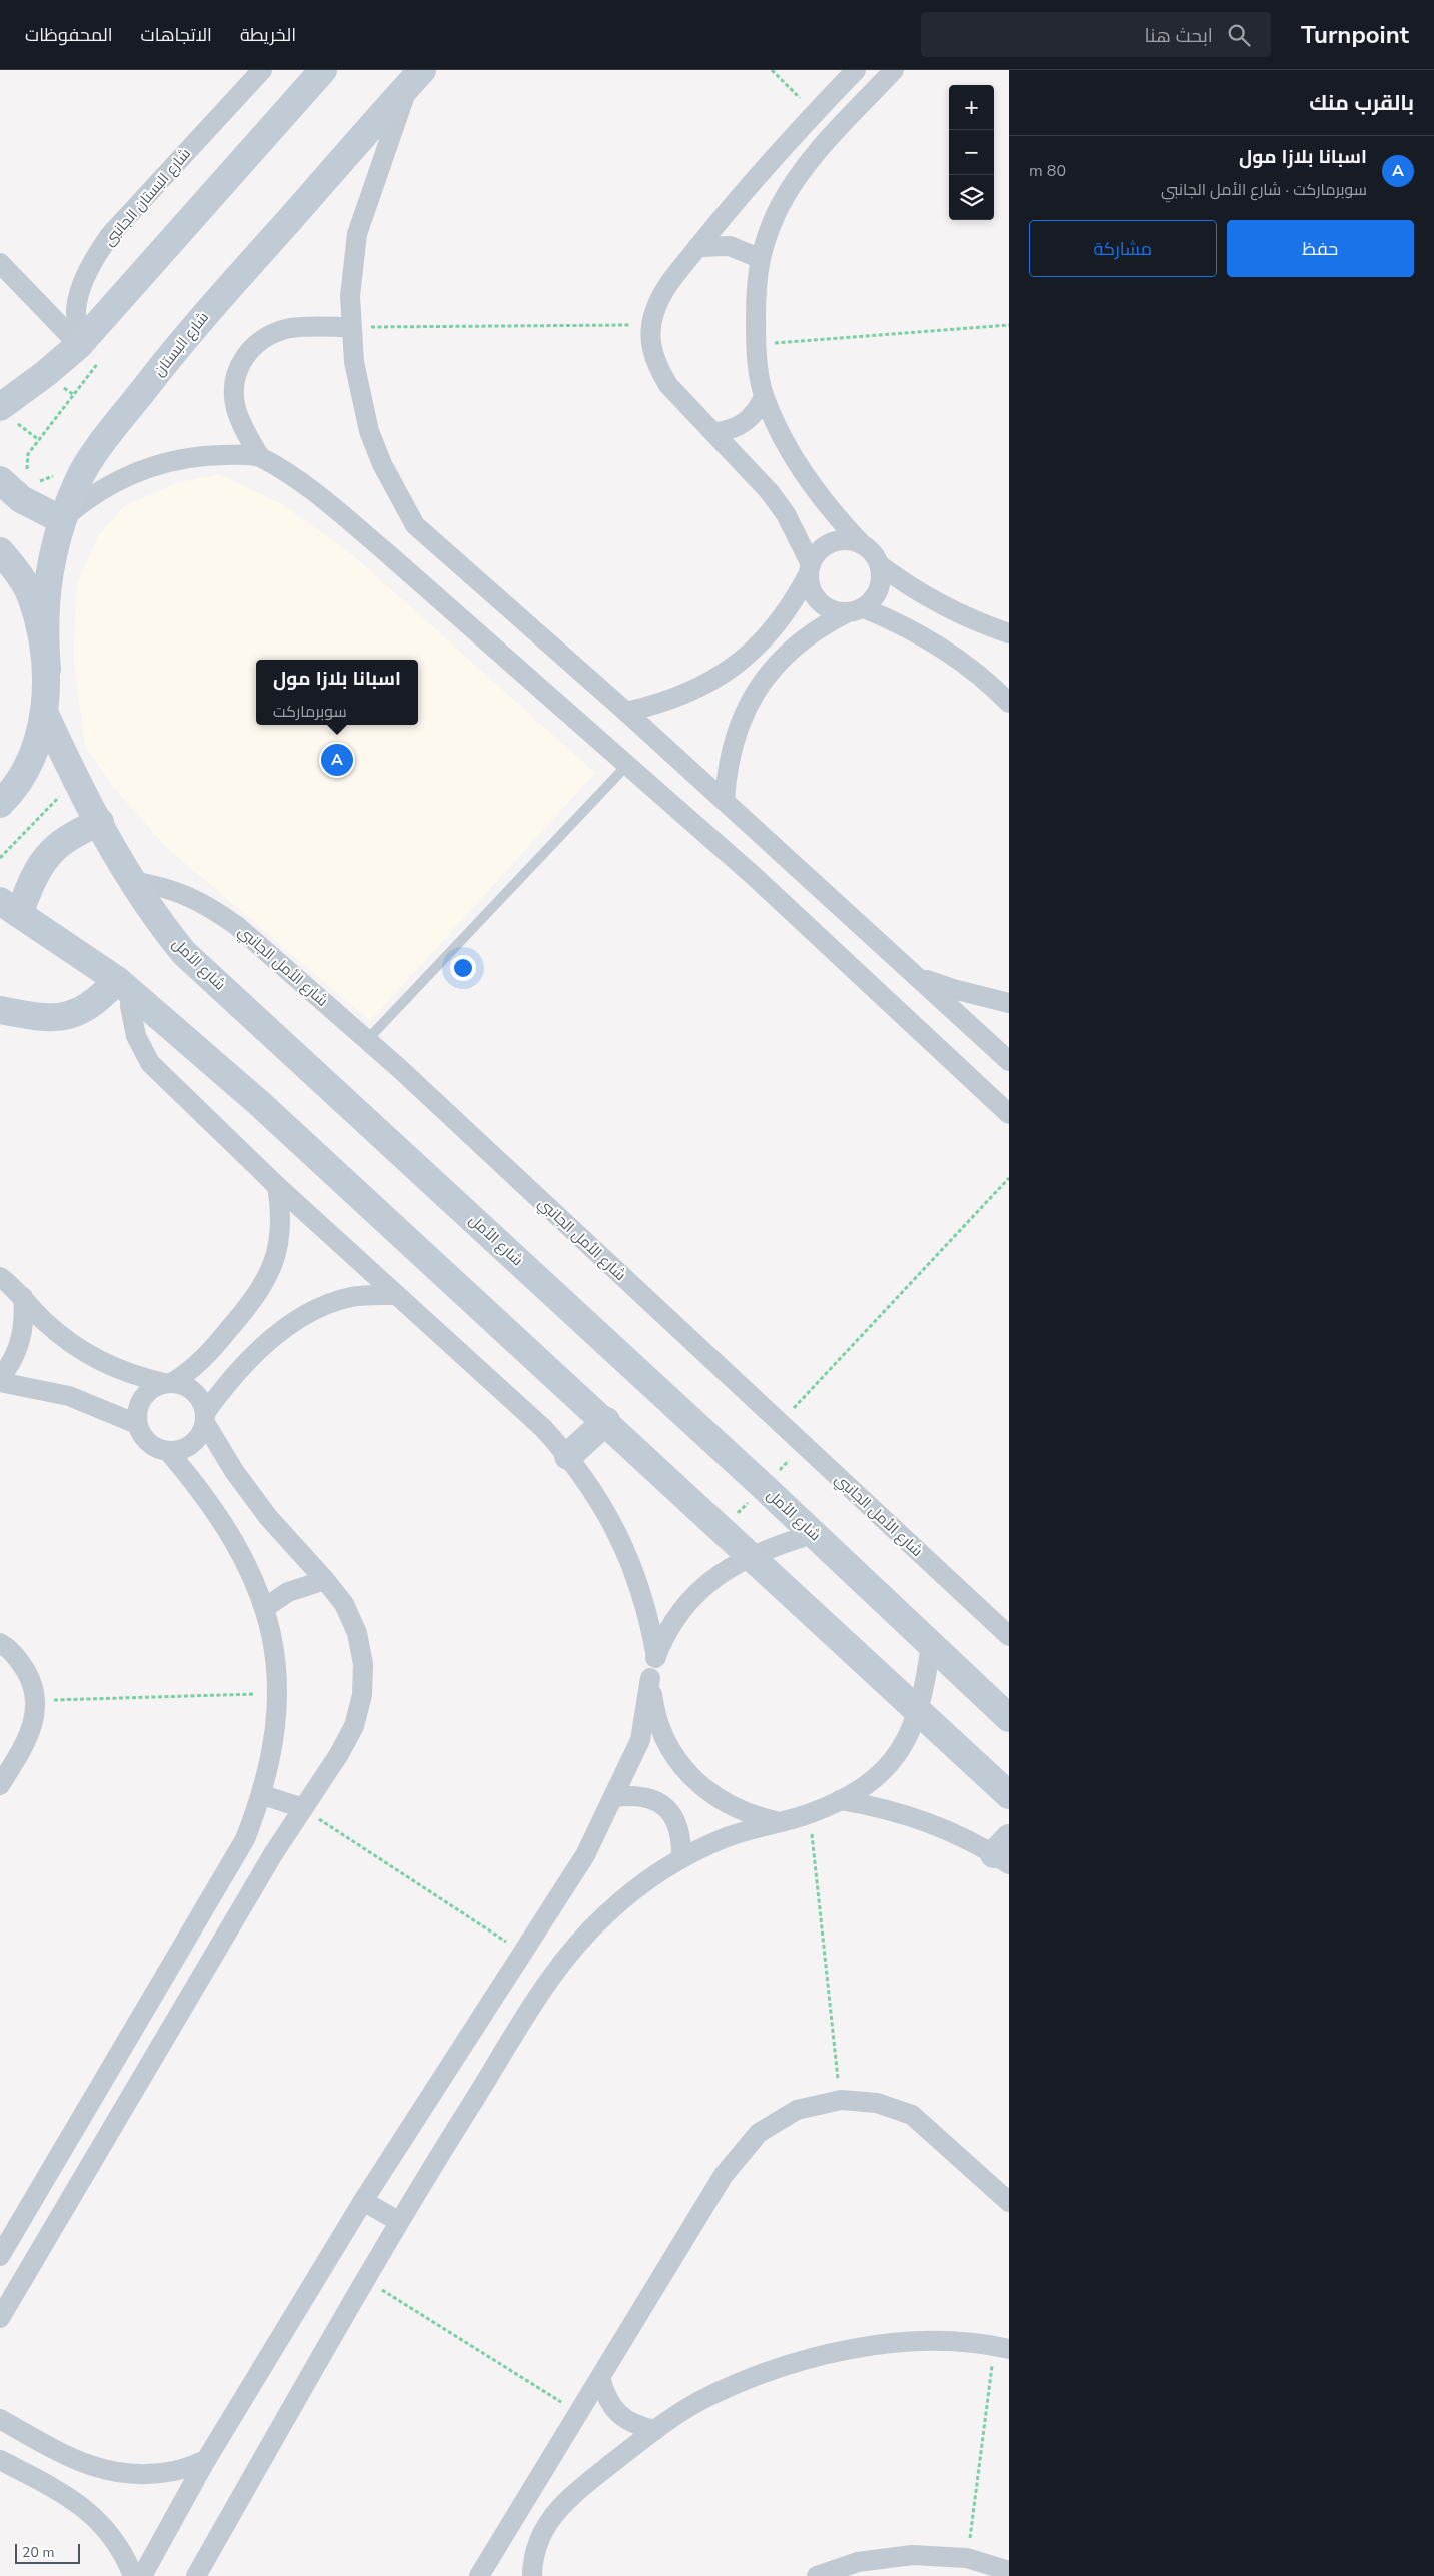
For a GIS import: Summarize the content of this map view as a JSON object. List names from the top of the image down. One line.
{"streets":{"main road":["شارع البستان","شارع الأمل"],"street":["شارع البستان الجانبى","شارع الأمل الجانبي"]},"crossings":[["شارع الأمل","شارع الأمل الجانبي"]],"scale_bar":"20 m","page":{"header":"Turnpoint","search":"ابحث هنا","nav":["الخريطة","الاتجاهات","المحفوظات"],"heading":"بالقرب منك","map_buttons":["+","−"],"list":[{"mark":"A","name":"اسبانا بلازا مول","note":"سوبرماركت · شارع الأمل الجانبي","value":"80 m"}],"buttons":["حفظ","مشاركة"],"popup":["اسبانا بلازا مول","سوبرماركت"],"pins":"A","scale":"20 m"}}
